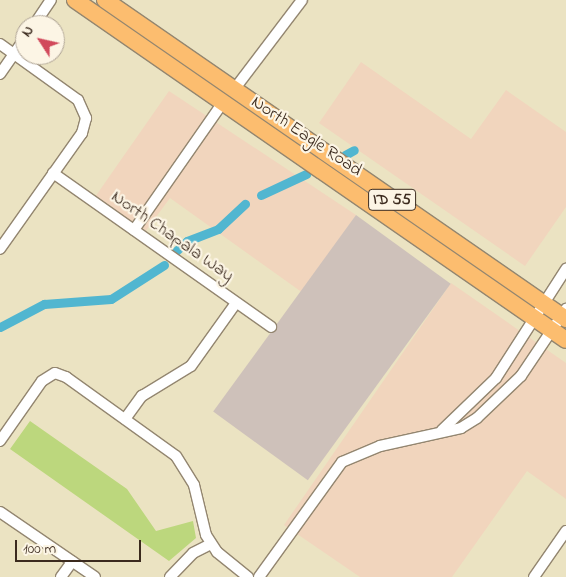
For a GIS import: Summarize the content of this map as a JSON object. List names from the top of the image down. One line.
{"streets":{"highway":["North Eagle Road","ID 55"],"street":["North Chapala Way"]},"scale_bar":"100 m","north":"top left"}
